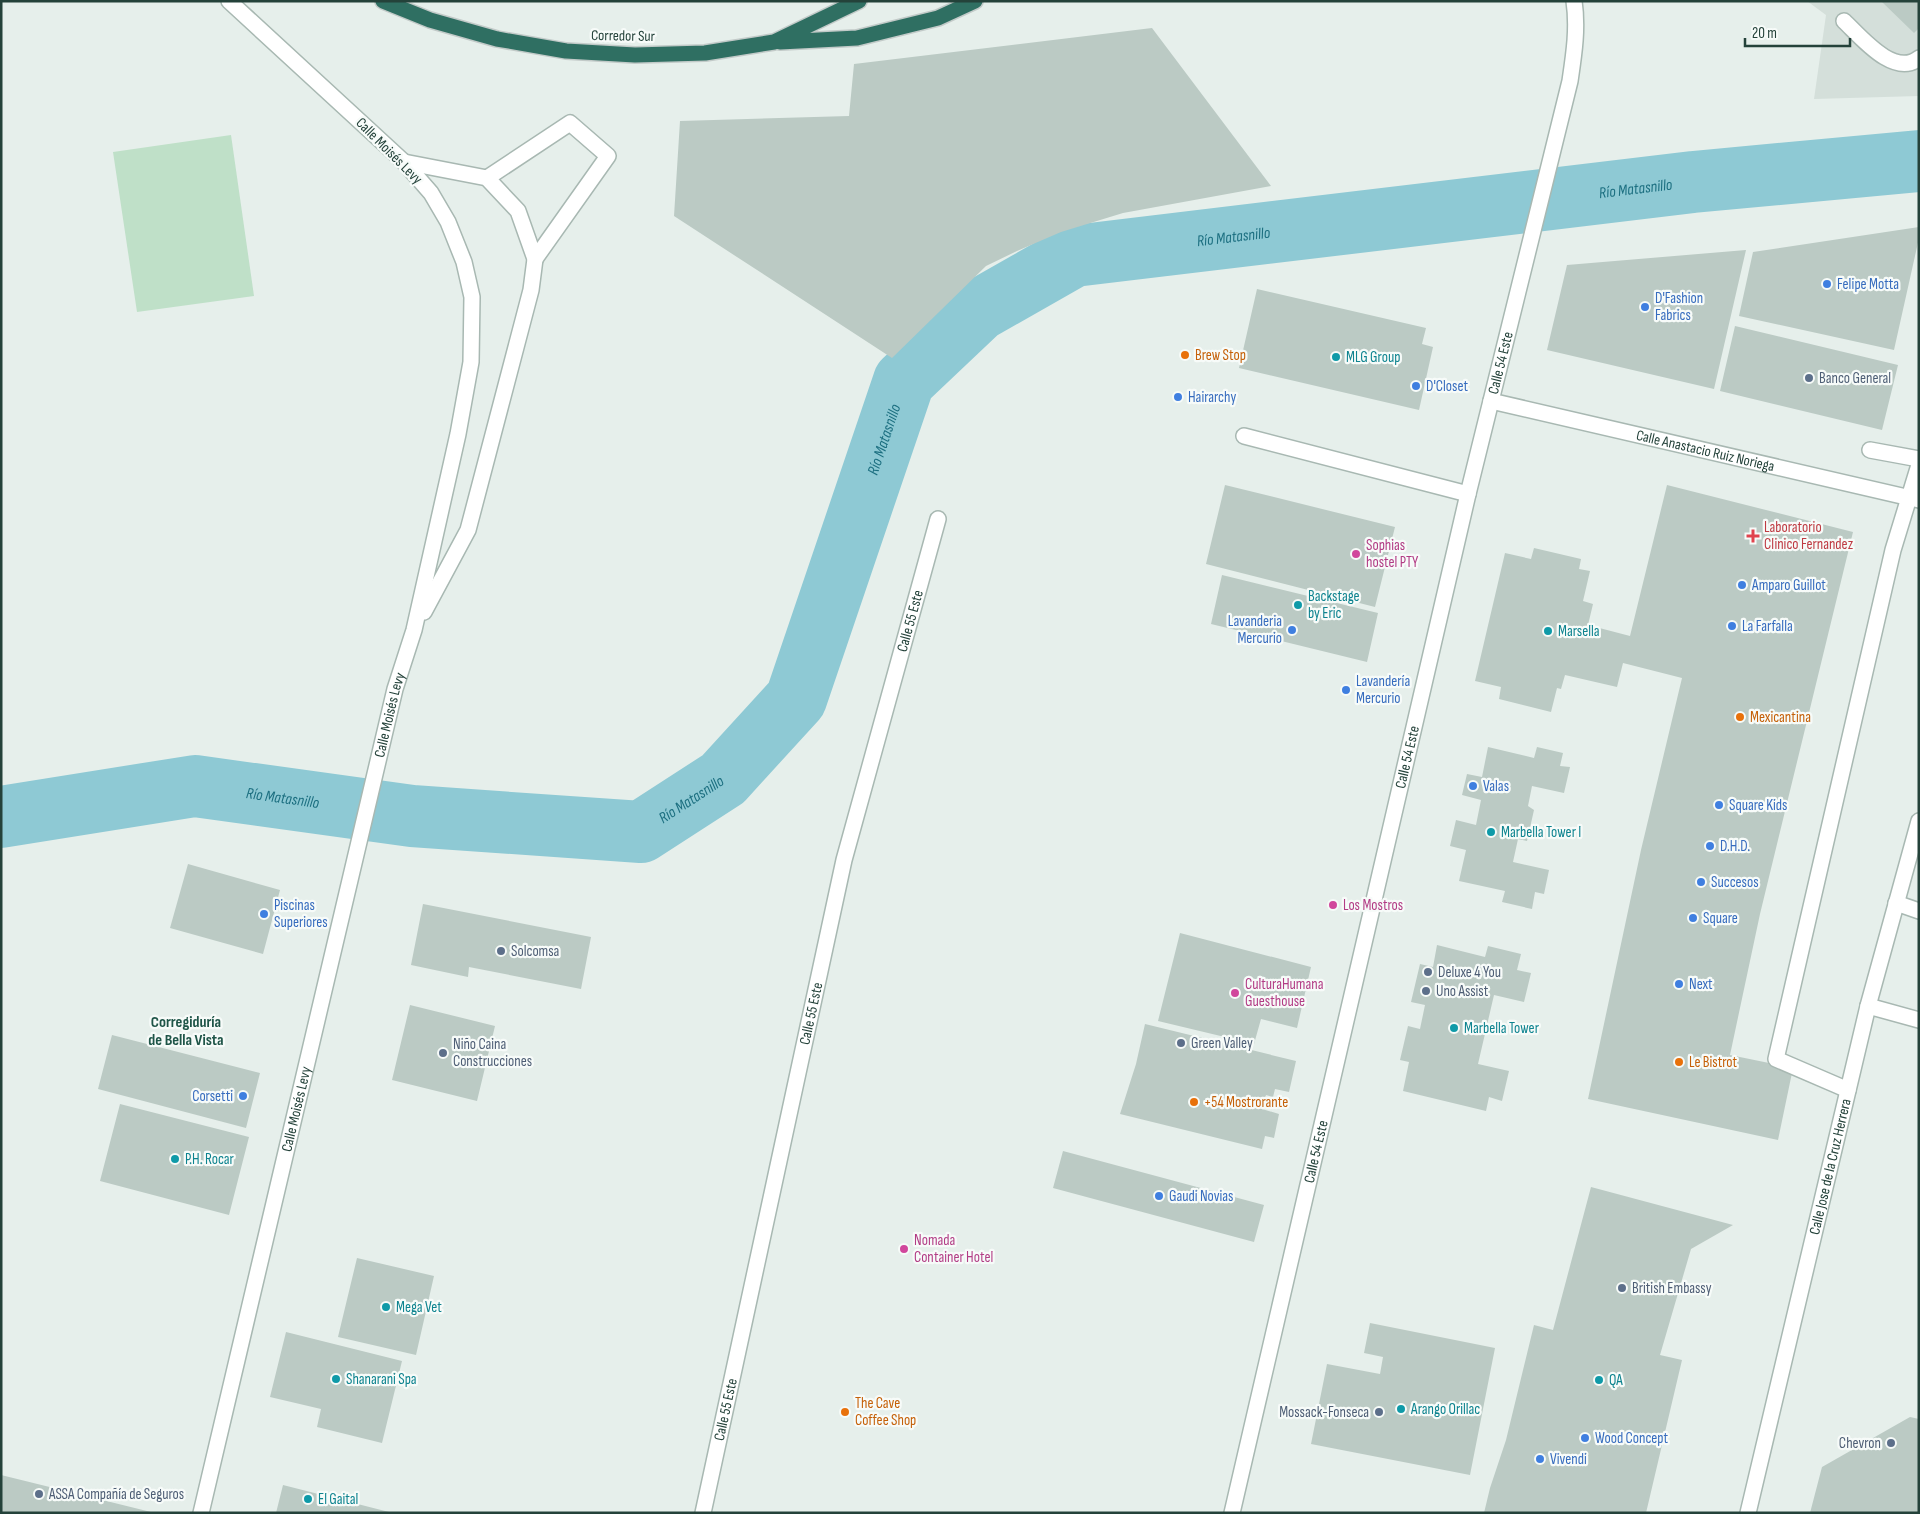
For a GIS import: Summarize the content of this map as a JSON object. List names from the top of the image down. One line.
{"streets":{"highway":["Corredor Sur"],"street":["Calle Moisés Levy","Calle 54 Este","Calle Anastacio Ruiz Noriega","Calle 55 Este","Calle Jose de la Cruz Herrera"]},"crossings":[["Calle 54 Este","Calle Anastacio Ruiz Noriega"]],"districts":["Corregiduría de Bella Vista"],"water":["Río Matasnillo"],"places":{"other":["Felipe Motta","D'Fashion Fabrics","Brew Stop","MLG Group","Banco General","D'Closet","Hairarchy","Sophias hostel PTY","Amparo Guillot","Backstage by Eric","La Farfalla","Lavanderia Mercurio","Marsella","Lavandería Mercurio","Mexicantina","Valas","Square Kids","Marbella Tower I","D.H.D.","Succesos","Los Mostros","Piscinas Superiores","Square","Solcomsa","Deluxe 4 You","Next","Uno Assist","CulturaHumana Guesthouse","Marbella Tower","Green Valley","Niño Caina Construcciones","Le Bistrot","Corsetti","+54 Mostrorante","P.H. Rocar","Gaudi Novias","Nomada Container Hotel","British Embassy","Mega Vet","Shanarani Spa","QA","Arango Orillac","The Cave Coffee Shop","Mossack-Fonseca","Wood Concept","Chevron","Vivendi","ASSA Compañía de Seguros","El Gaital"],"health":["Laboratorio Clinico Fernandez"]},"scale_bar":"20 m"}
